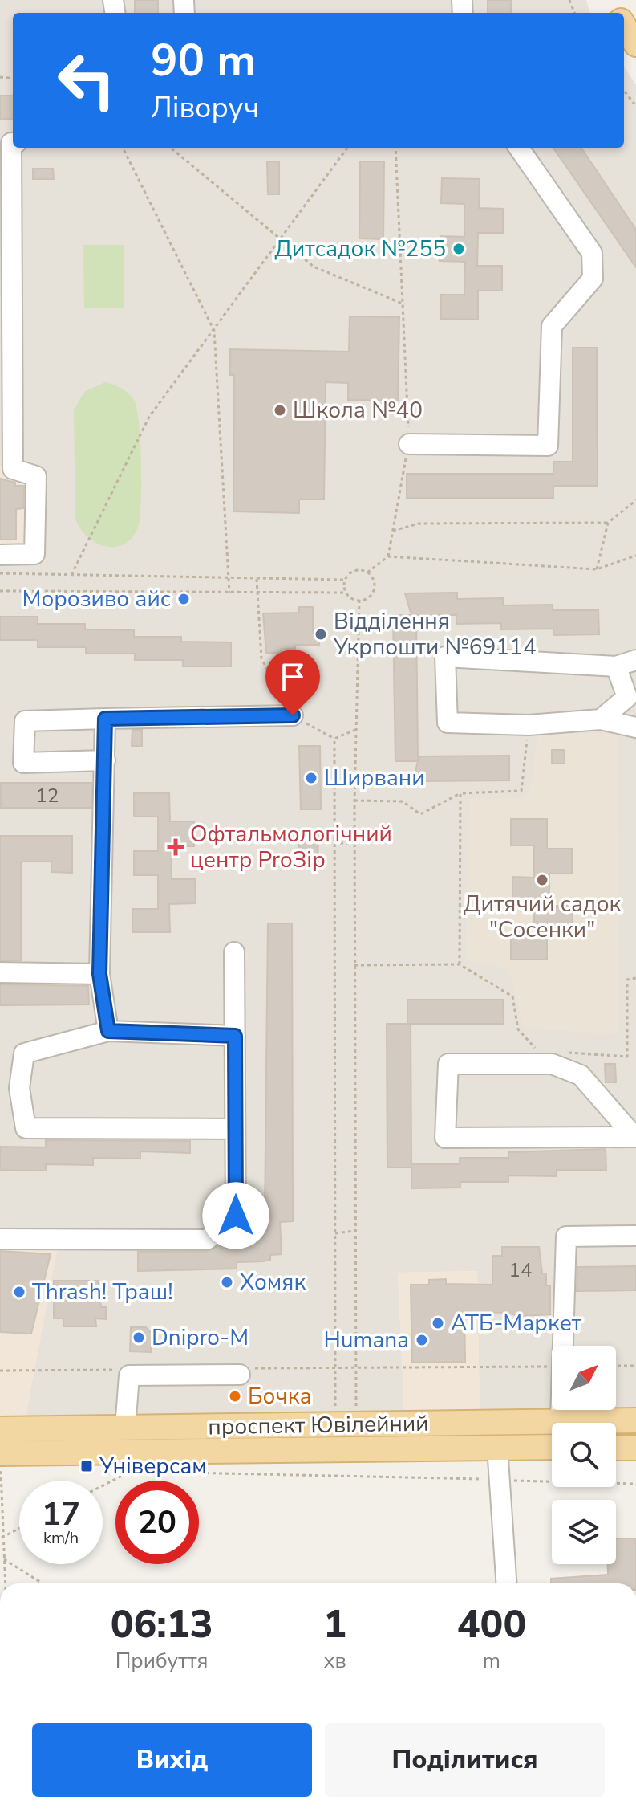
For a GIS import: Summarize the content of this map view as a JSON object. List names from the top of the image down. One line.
{"streets":{"main road":["проспект Ювілейний"]},"places":{"other":["Дитсадок №255","Школа №40","Морозиво айс","Відділення Укрпошти №69114","Ширвани","Дитячий садок \"Сосенки\"","Хомяк","Thrash! Траш!","АТБ-Маркет","Dnipro-M","Humana","Бочка"],"health":["Офтальмологічний центр ProЗір"],"transit":["Універсам"]},"house_numbers":["12","14"],"north":"top right","page":{"turn":["90 m","Ліворуч"],"speed":"17 km/h","limit":"20","eta":["06:13","Прибуття","1","хв","400","m"],"buttons":["Вихід","Поділитися"]}}
